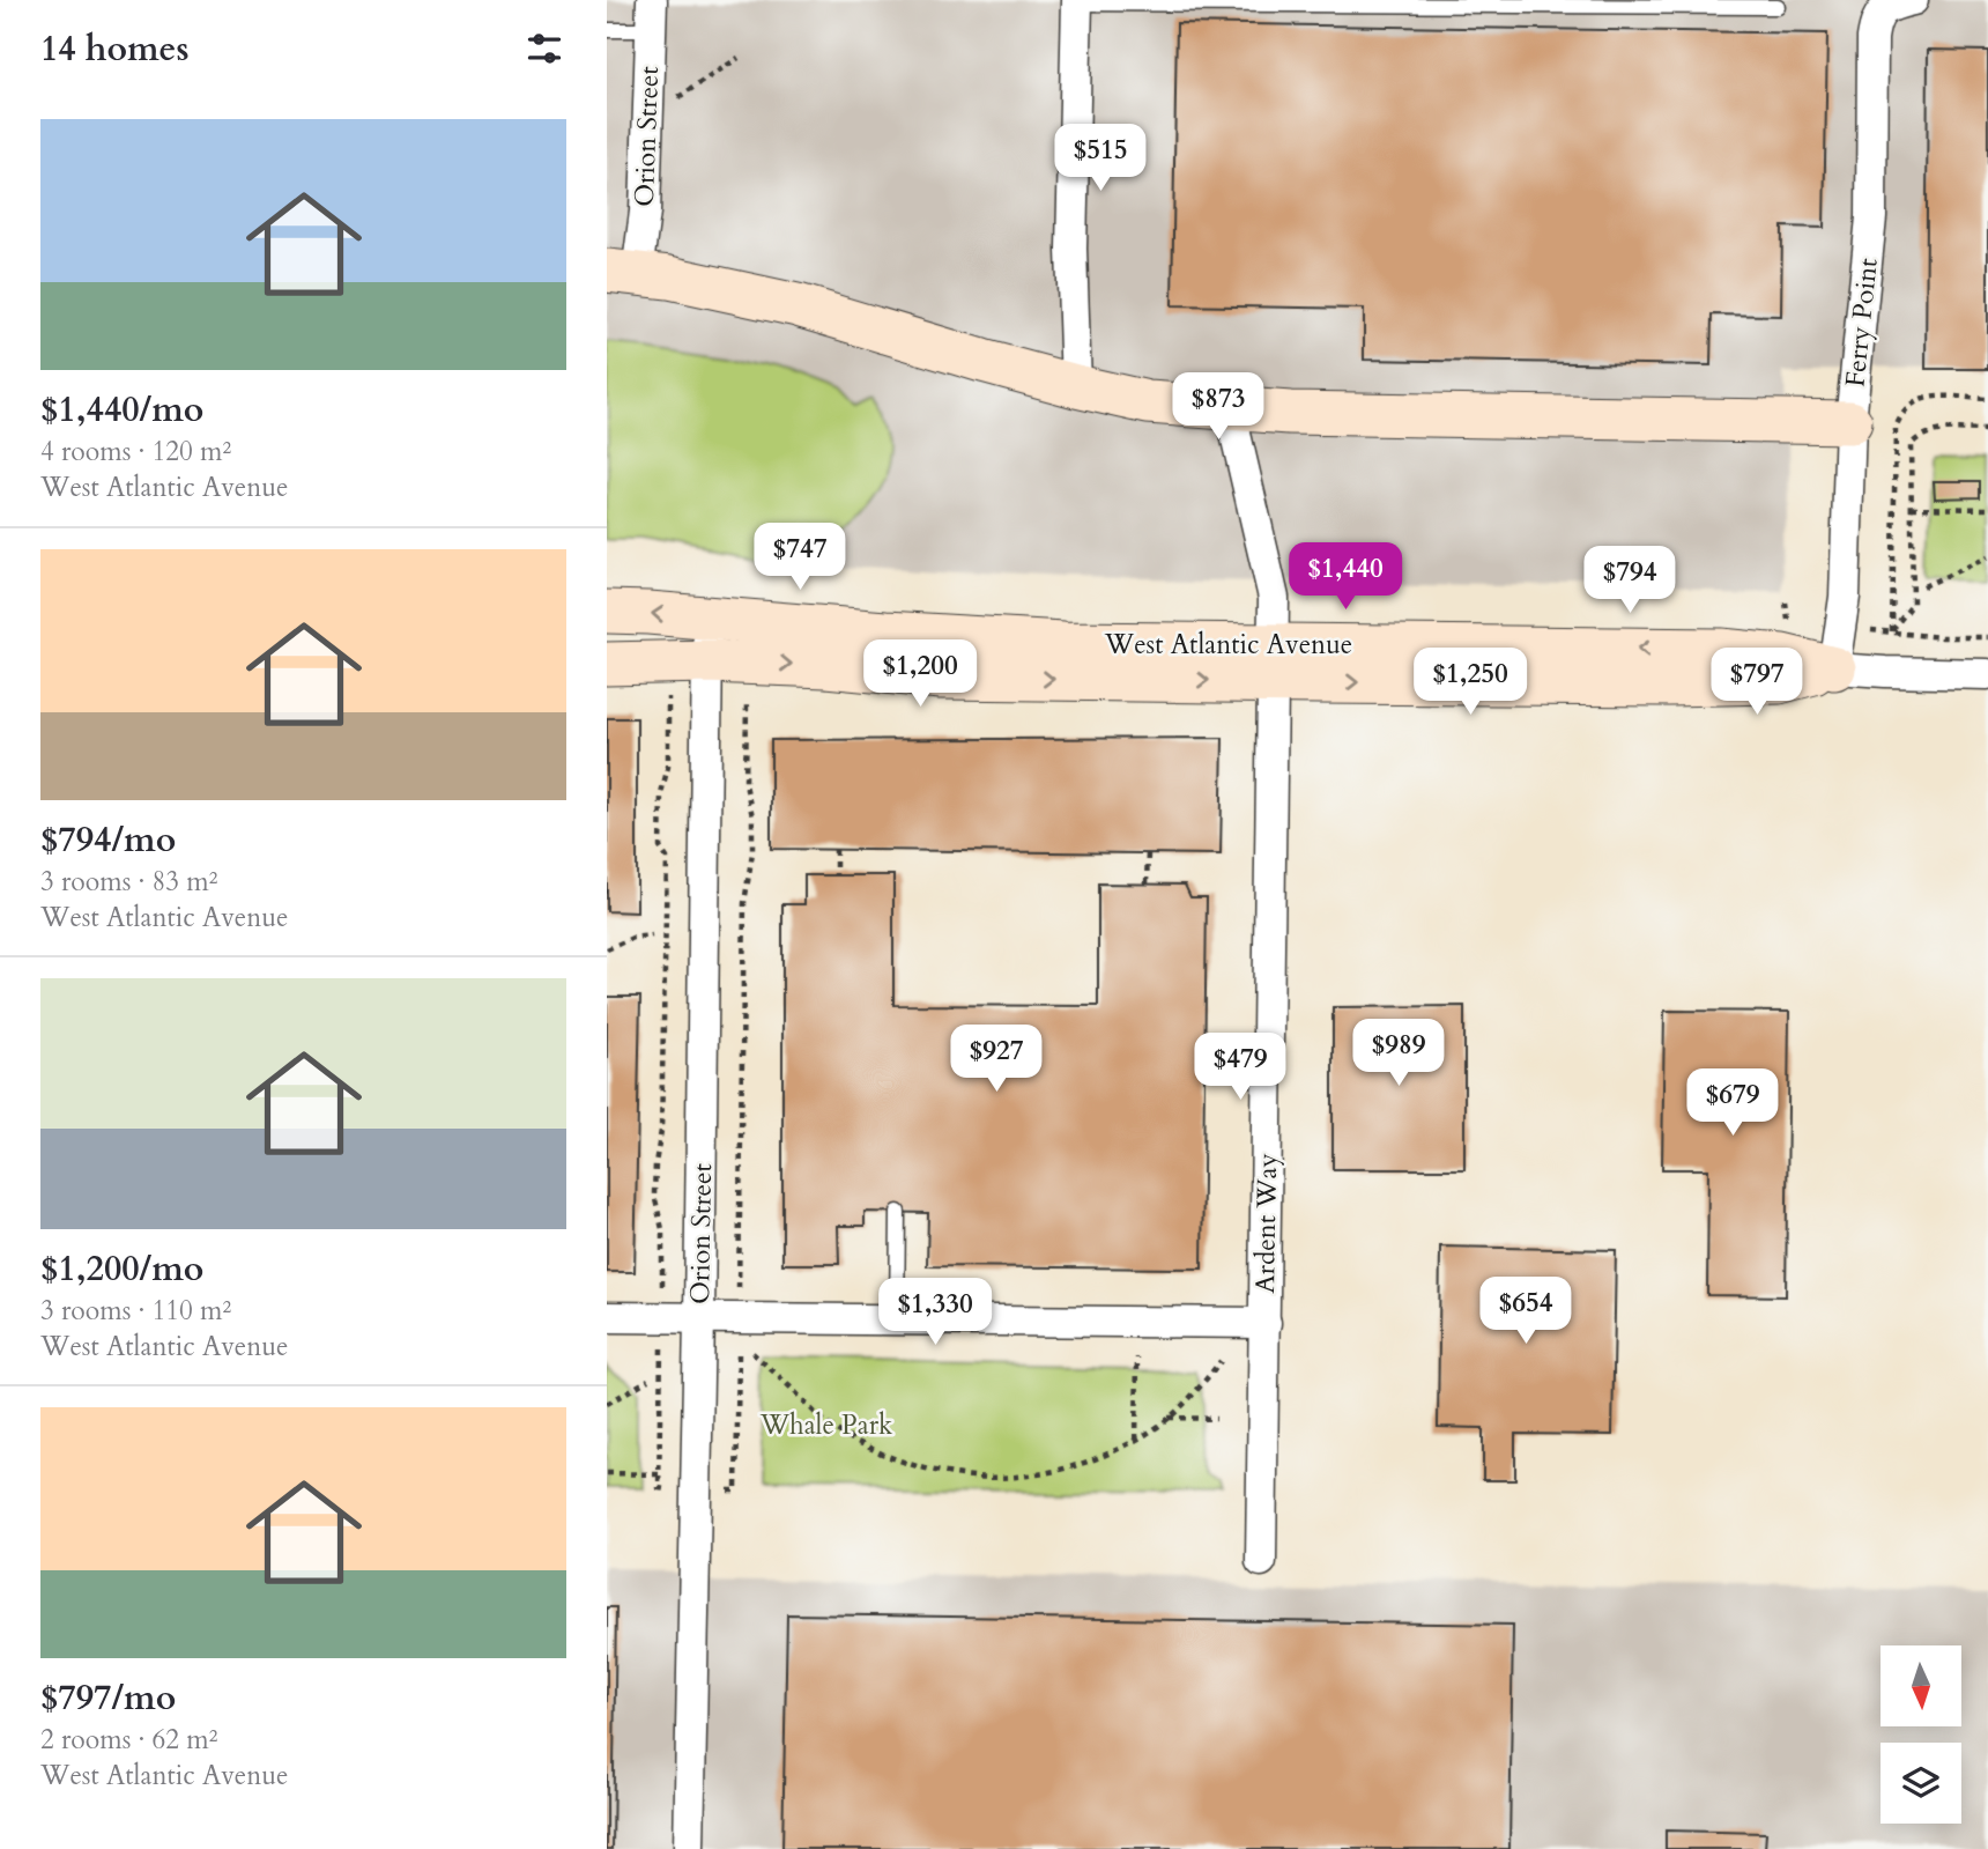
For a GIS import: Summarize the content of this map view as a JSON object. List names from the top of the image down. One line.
{"streets":{"street":["Orion Street","Ferry Point","West Atlantic Avenue","Ardent Way"]},"crossings":[["Orion Street","West Atlantic Avenue"],["Ferry Point","West Atlantic Avenue"],["West Atlantic Avenue","Ardent Way"]],"parks":["Whale Park"],"north":"bottom","page":{"heading":"14 homes","list":[{"name":"$1,440/mo","note":"4 rooms · 120 m² · West Atlantic Avenue"},{"name":"$794/mo","note":"3 rooms · 83 m² · West Atlantic Avenue"},{"name":"$1,200/mo","note":"3 rooms · 110 m² · West Atlantic Avenue"},{"name":"$797/mo","note":"2 rooms · 62 m² · West Atlantic Avenue"}],"price":["$515","$873","$747","$1,440","$794","$1,200","$1,250","$797","$989","$927","$479","$679","$654","$1,330"]}}
